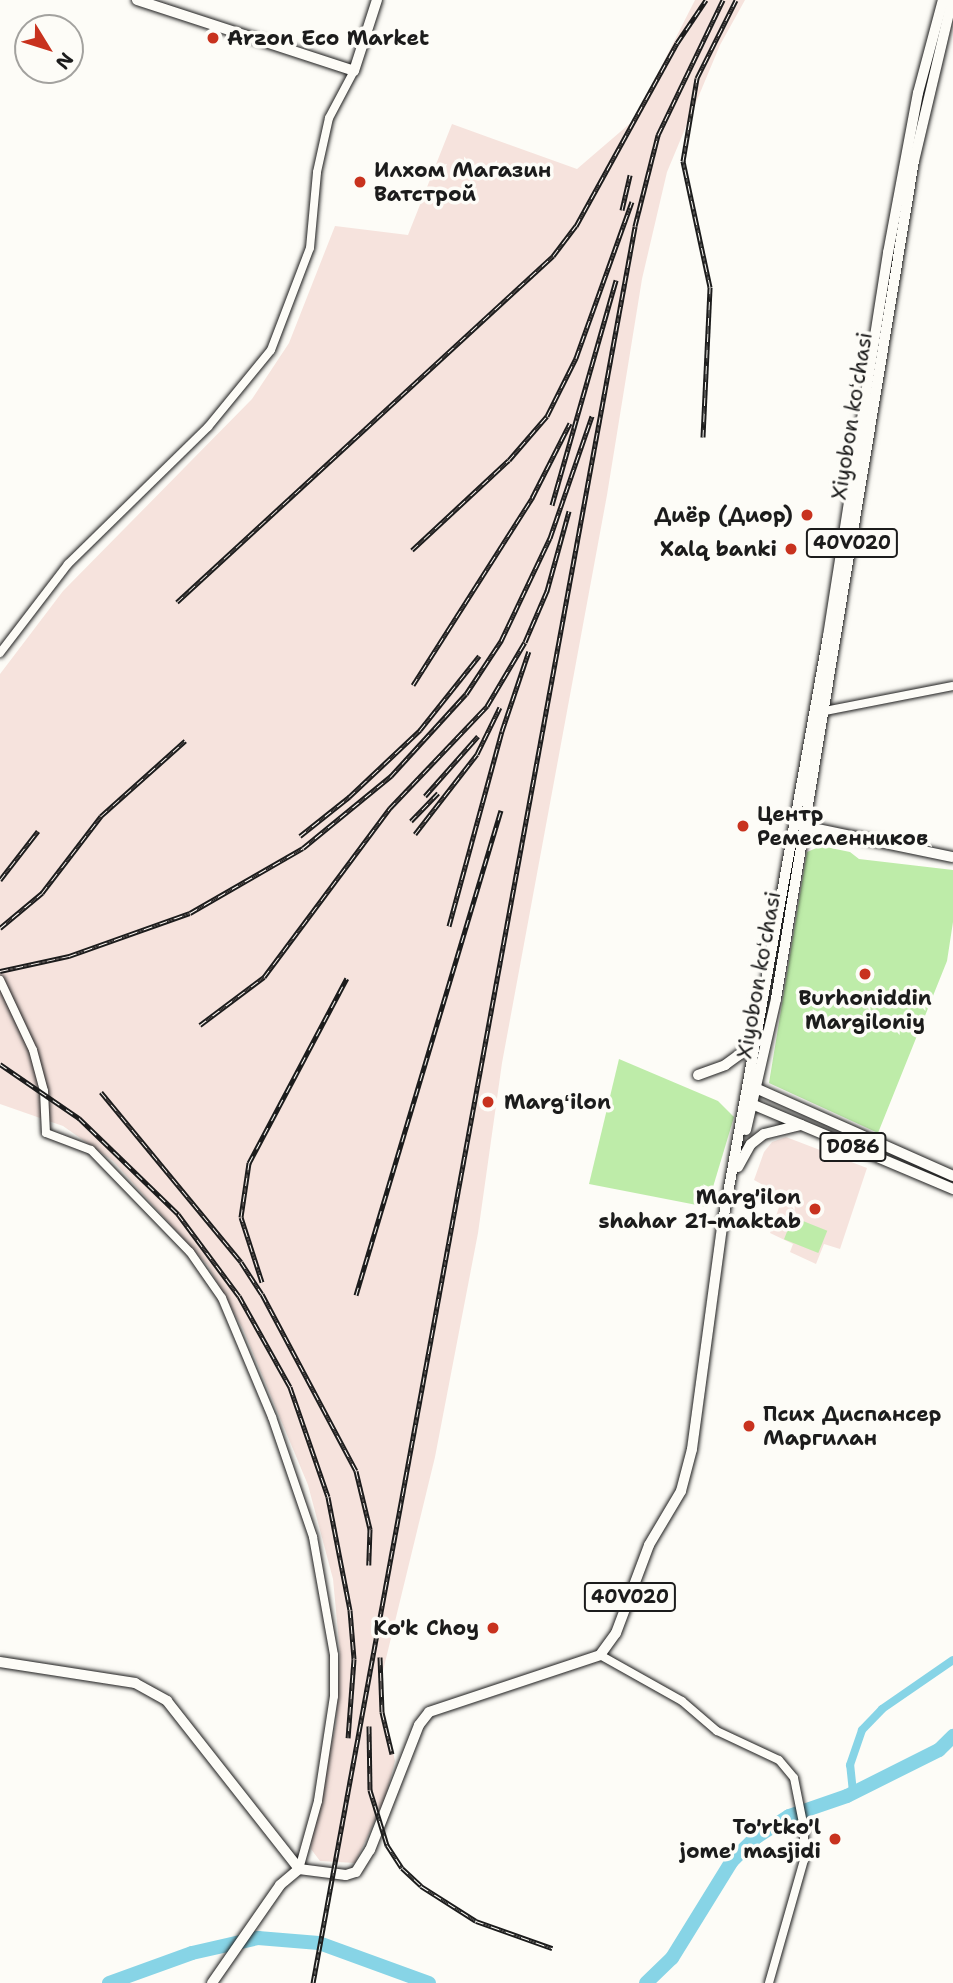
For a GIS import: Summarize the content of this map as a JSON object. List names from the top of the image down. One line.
{"streets":{"main road":["Xiyobon koʻchasi","40V020","D086"]},"crossings":[["Xiyobon koʻchasi","40V020"],["Xiyobon koʻchasi","D086"],["40V020","D086"]],"places":["Arzon Eco Market","Илхом Магазин Ватстрой","Диёр (Диор)","Xalq banki","Центр Ремесленников","Burhoniddin Margiloniy","Margʻilon","Marg'ilon shahar 21-maktab","Псих Диспансер Маргилан","Ko'k Choy","To'rtko'l jome' masjidi"],"north":"bottom right"}
